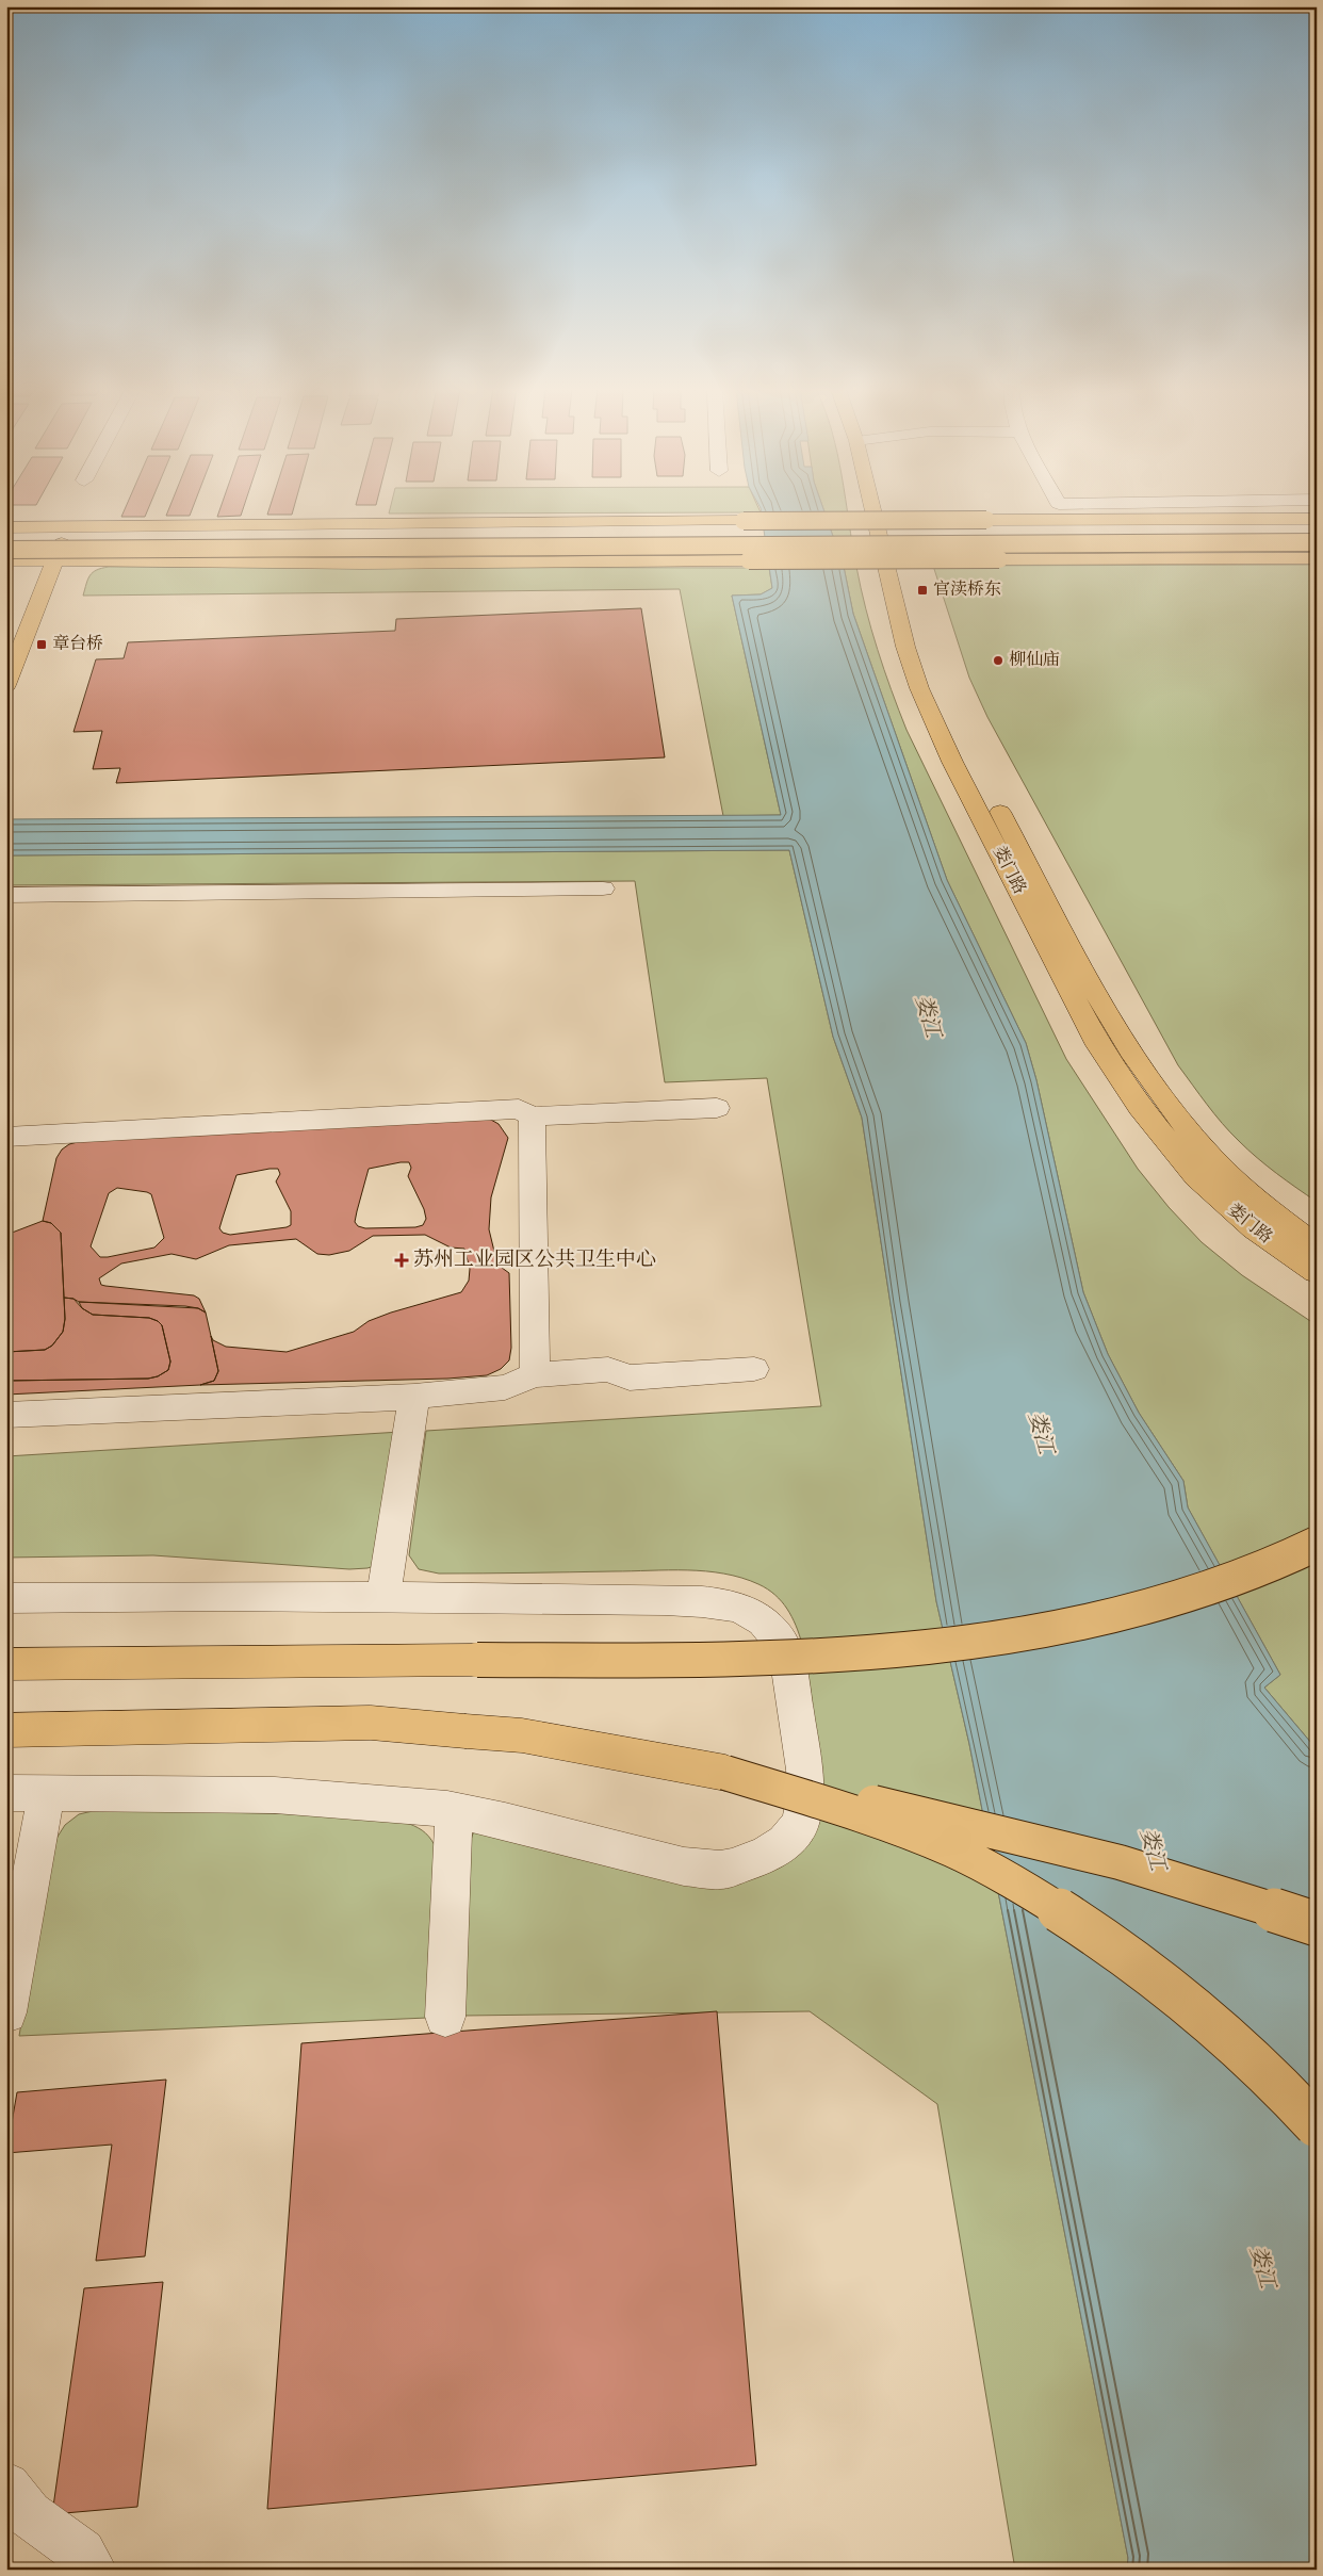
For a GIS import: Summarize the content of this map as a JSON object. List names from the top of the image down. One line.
{"streets":{"main road":["娄门路"]},"water":["娄江"],"places":{"transit":["官渎桥东","章台桥"],"other":["柳仙庙"],"health":["苏州工业园区公共卫生中心"]}}
